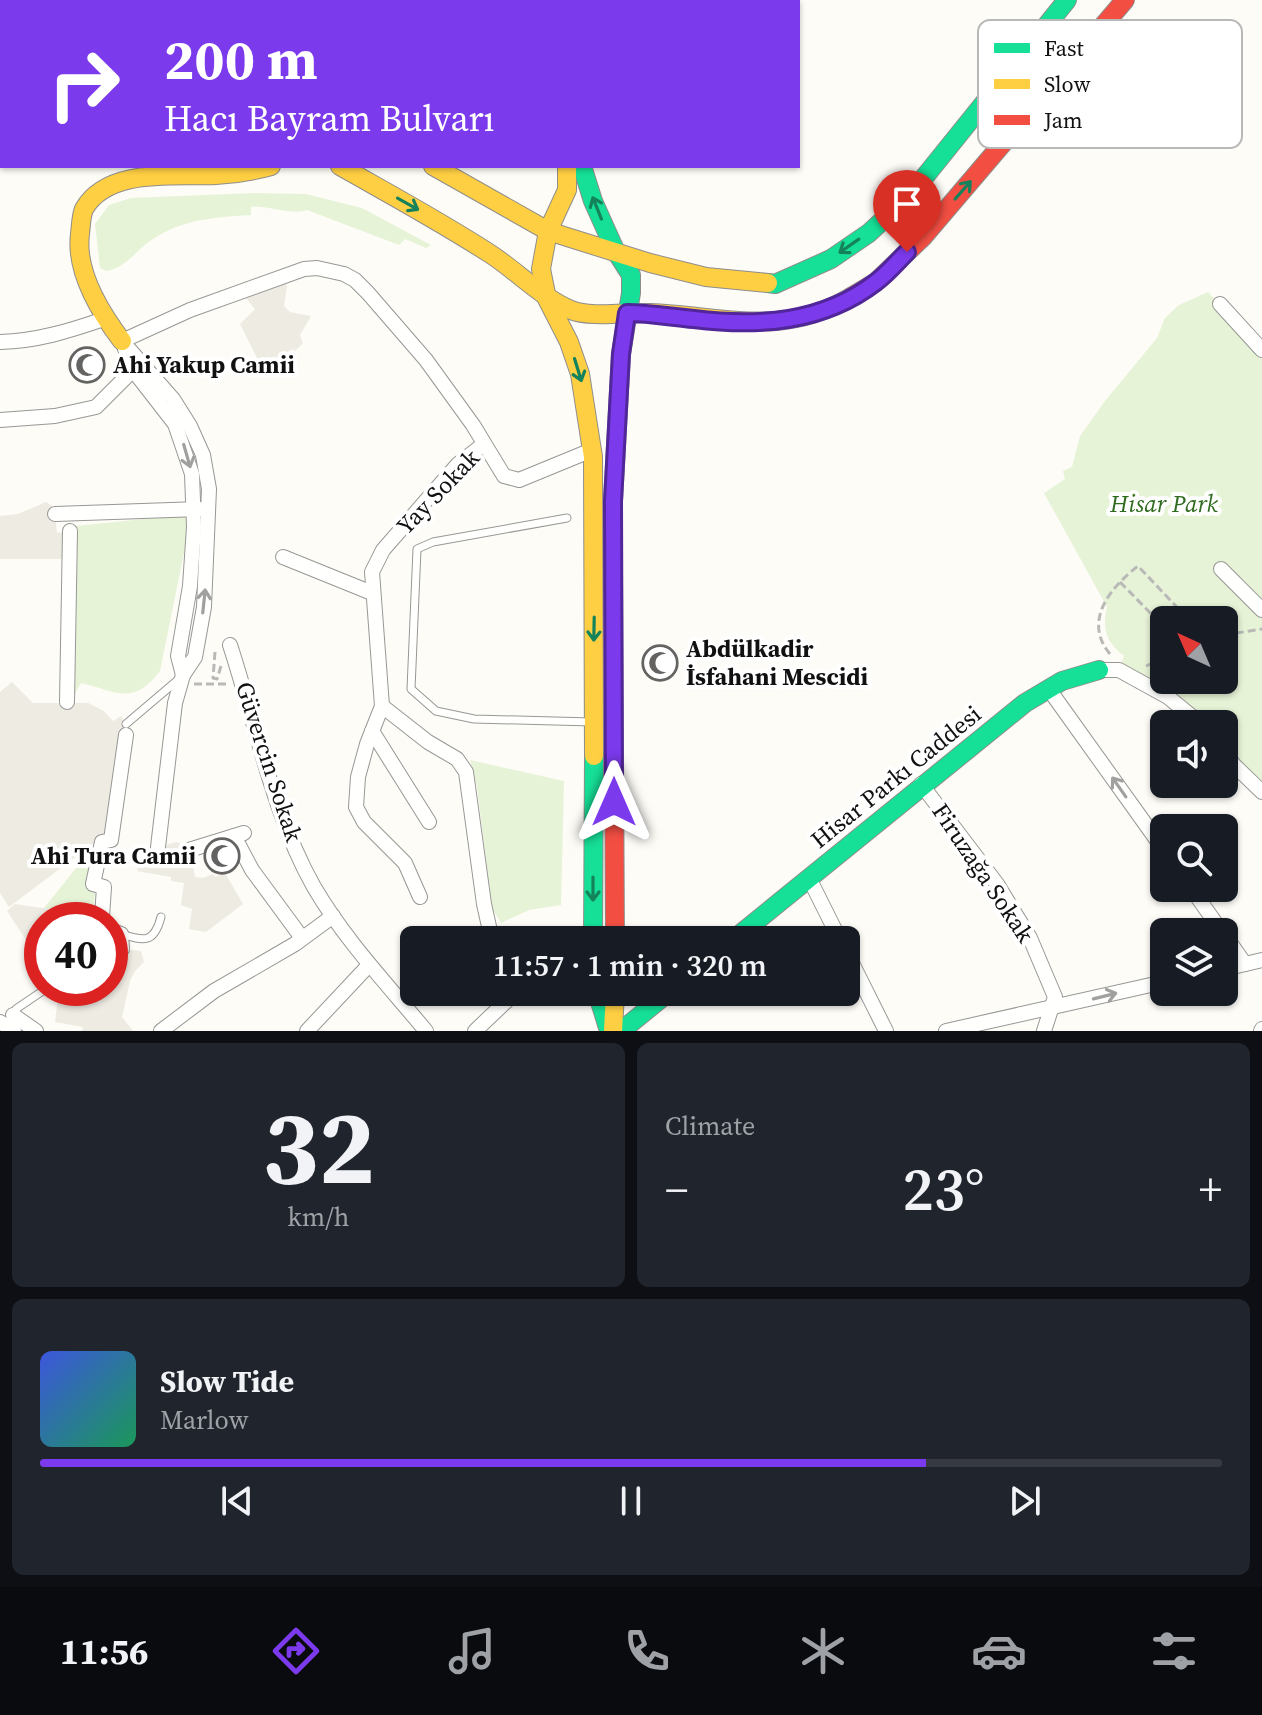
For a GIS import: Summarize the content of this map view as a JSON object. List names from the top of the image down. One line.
{"streets":{"street":["Yay Sokak","Güvercin Sokak","Hisar Parkı Caddesi","Firuzağa Sokak"]},"crossings":[["Hisar Parkı Caddesi","Firuzağa Sokak"]],"parks":["Hisar Park"],"places":{"mosque":["Ahi Yakup Camii","Abdülkadir İsfahani Mescidi","Ahi Tura Camii"]},"legend":["Fast","Slow","Jam"],"north":"top left","page":{"turn":["200 m","Hacı Bayram Bulvarı"],"limit":"40","trip":"11:57 · 1 min · 320 m","tile":[["32","km/h"],"Climate"],"heat":["−","23°","+"],"song":["Slow Tide","Marlow"],"tabs":"11:56"}}
